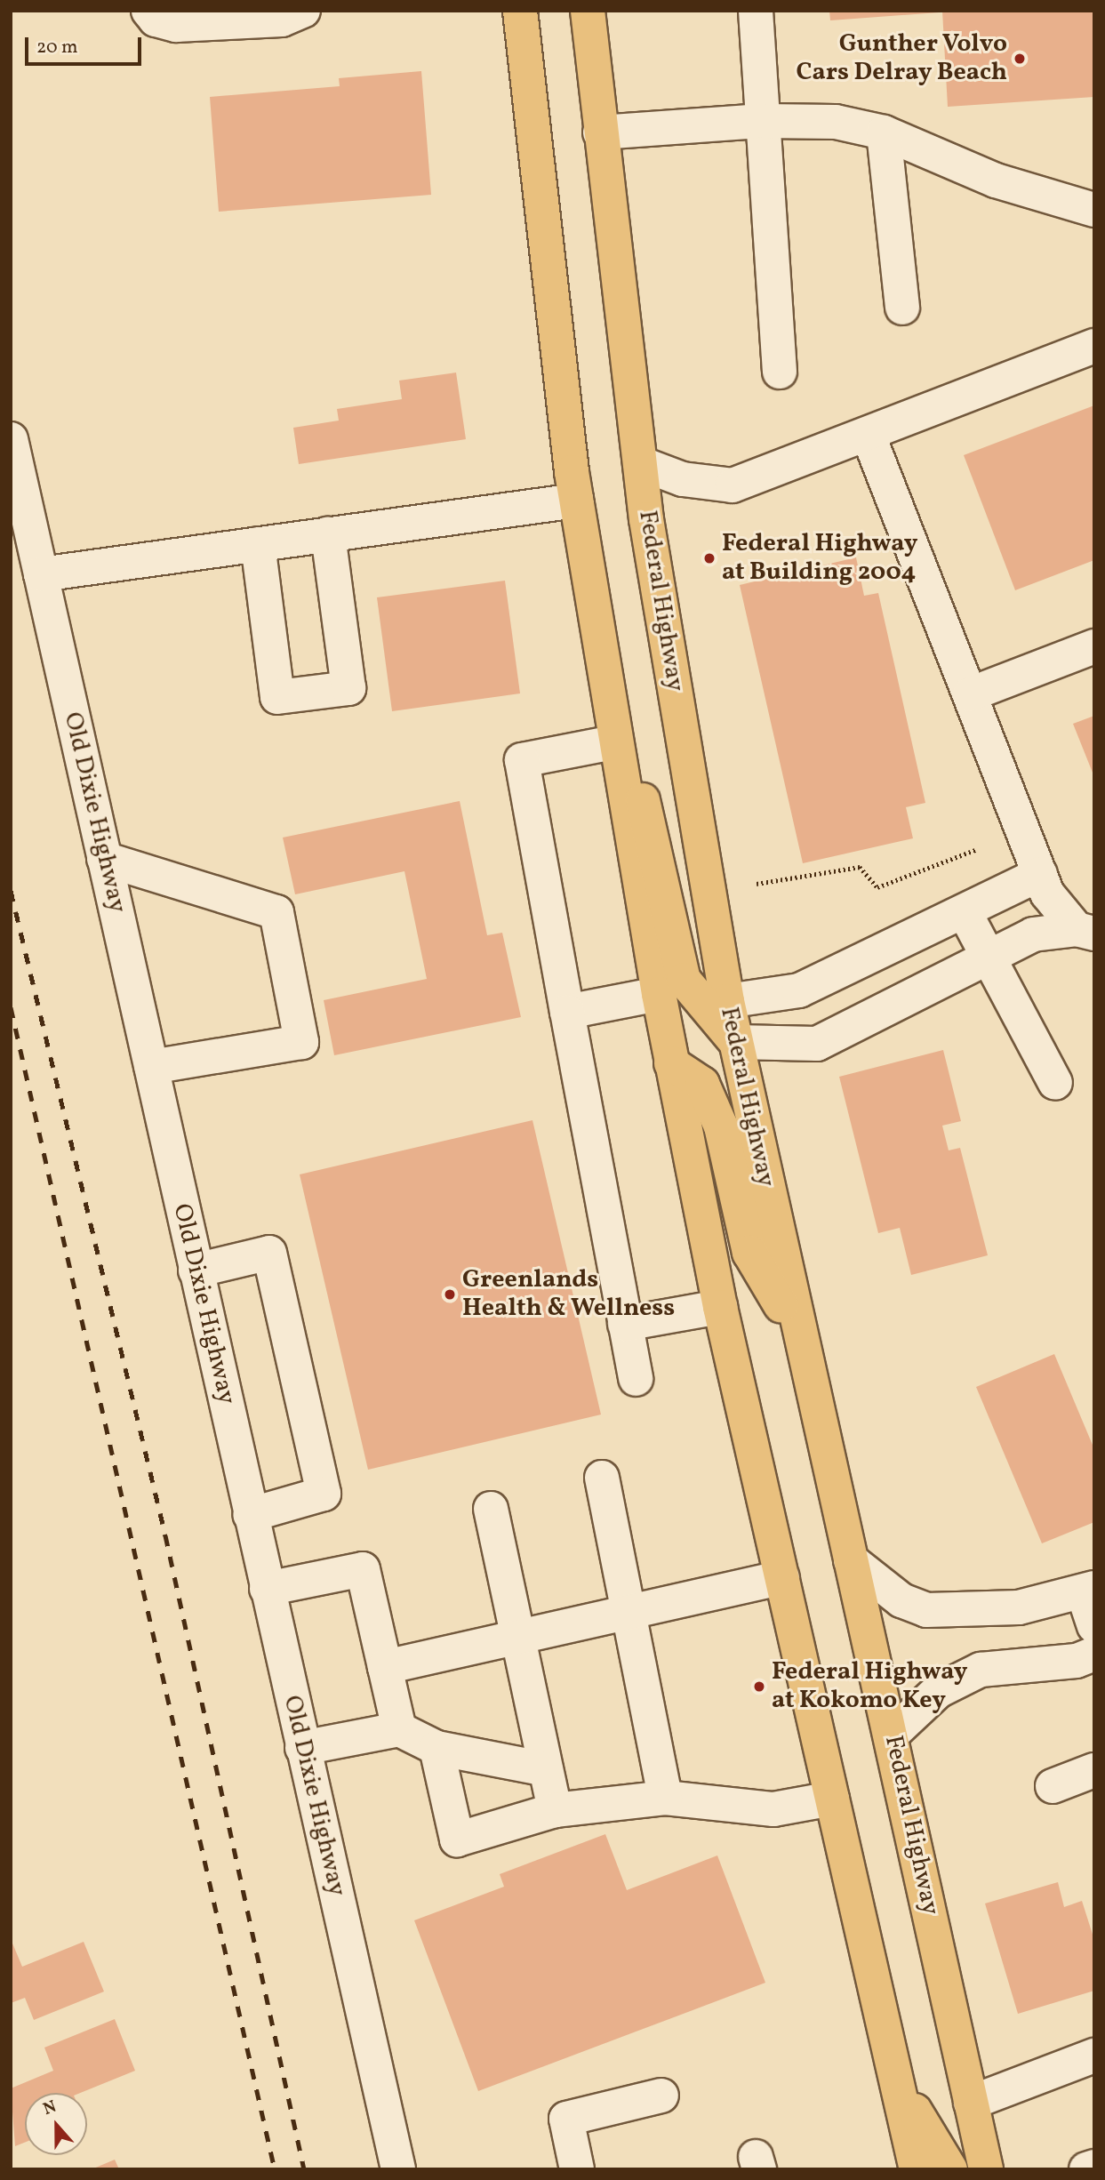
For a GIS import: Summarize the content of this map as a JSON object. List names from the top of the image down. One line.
{"streets":{"main road":["Federal Highway"],"street":["Old Dixie Highway"]},"places":["Gunther Volvo Cars Delray Beach","Federal Highway at Building 2004","Greenlands Health & Wellness","Federal Highway at Kokomo Key"],"scale_bar":"20 m","north":"top"}
